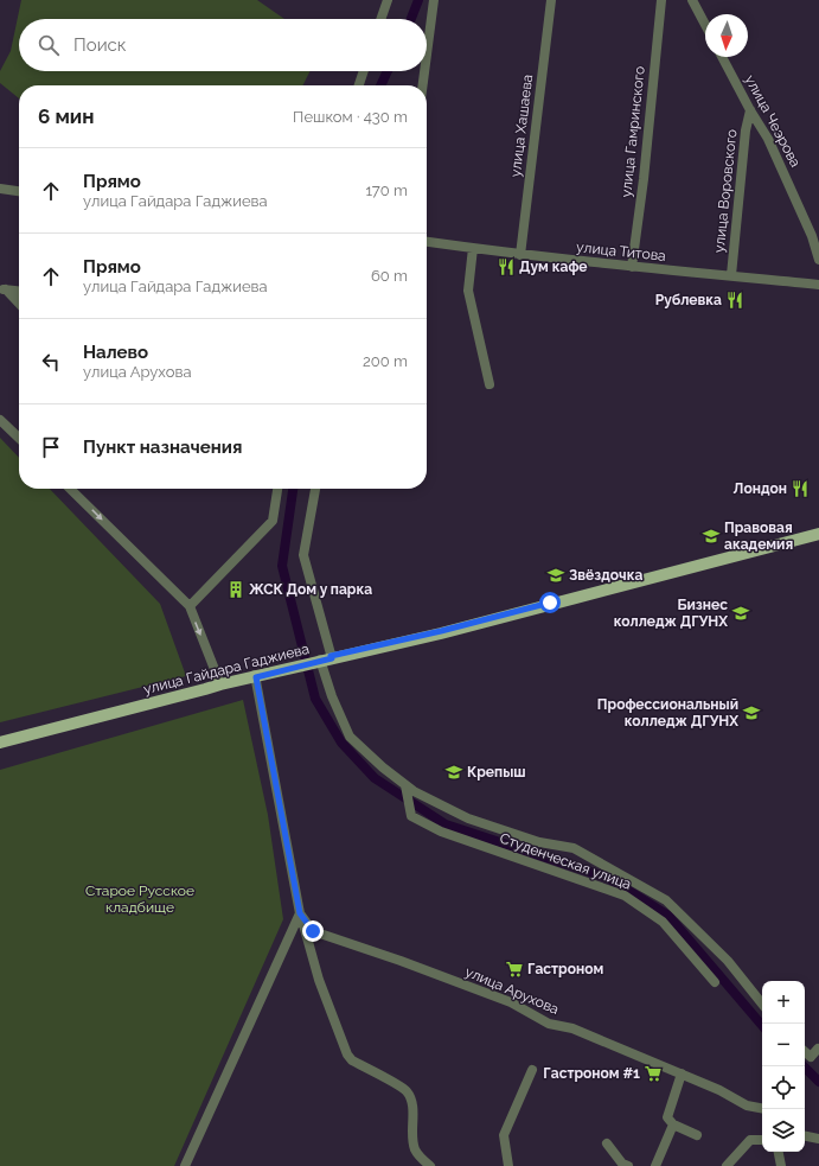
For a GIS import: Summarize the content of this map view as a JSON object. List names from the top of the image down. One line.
{"streets":{"main road":["улица Гайдара Гаджиева"],"street":["улица Чеэрова","улица Хашаева","улица Гамринского","улица Воровского","улица Титова","Студенческая улица","улица Арухова"]},"crossings":[["улица Чеэрова","улица Воровского"],["улица Хашаева","улица Титова"],["улица Гамринского","улица Титова"],["улица Воровского","улица Титова"],["улица Гайдара Гаджиева","улица Арухова"]],"parks":["Старое Русское кладбище"],"places":{"restaurant":["Дум кафе","Рублевка","Лондон"],"school or university":["Правовая академия","Звёздочка","Бизнес колледж ДГУНХ","Профессиональный колледж ДГУНХ","Крепыш"],"building":["ЖСК Дом у парка"],"supermarket":["Гастроном","Гастроном #1"]},"north":"bottom","page":{"search":"Поиск","heading":["6 мин","Пешком · 430 m"],"list":[["Прямо","улица Гайдара Гаджиева","170 m"],["Прямо","улица Гайдара Гаджиева","60 m"],["Налево","улица Арухова","200 m"],"Пункт назначения"],"map_buttons":["+","−"]}}
